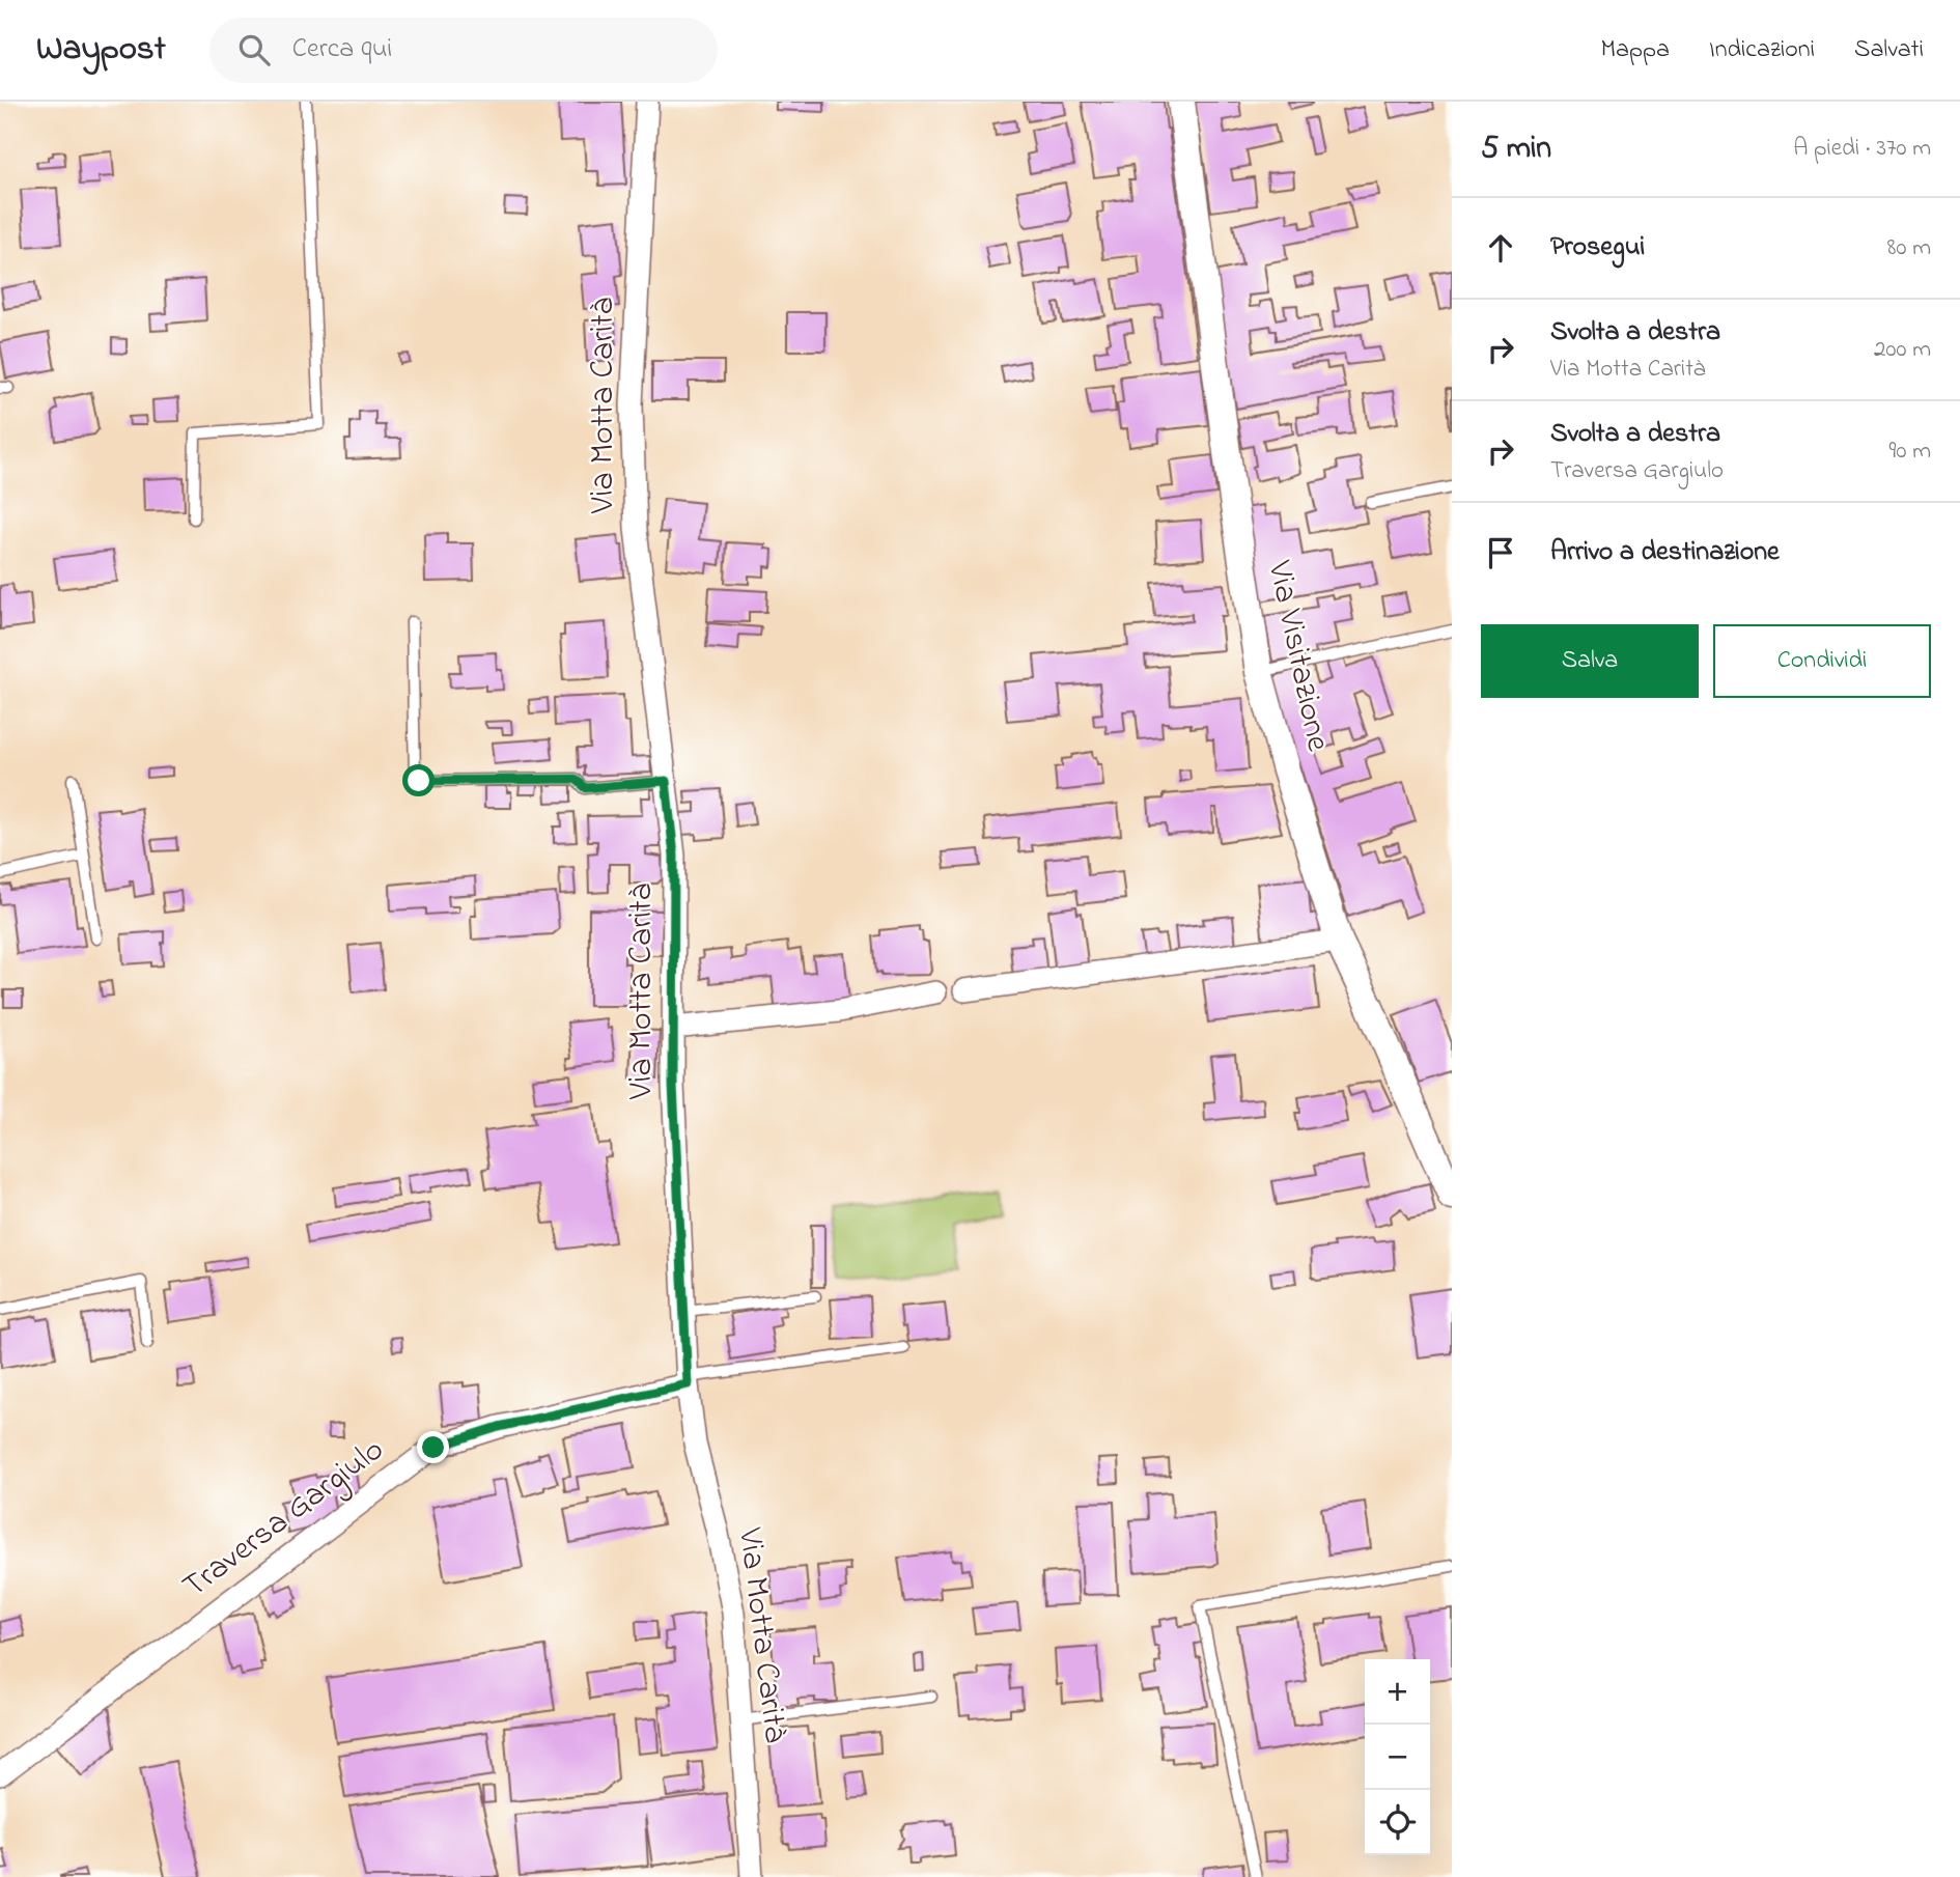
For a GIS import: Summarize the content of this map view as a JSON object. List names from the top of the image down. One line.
{"streets":{"street":["Via Motta Carità","Via Visitazione","Traversa Gargiulo"]},"crossings":[["Via Motta Carità","Traversa Gargiulo"]],"page":{"header":"Waypost","search":"Cerca qui","nav":["Mappa","Indicazioni","Salvati"],"heading":["5 min","A piedi · 370 m"],"list":[["Prosegui","80 m"],["Svolta a destra","Via Motta Carità","200 m"],["Svolta a destra","Traversa Gargiulo","90 m"],"Arrivo a destinazione"],"buttons":["Salva","Condividi"],"map_buttons":["+","−"]}}
